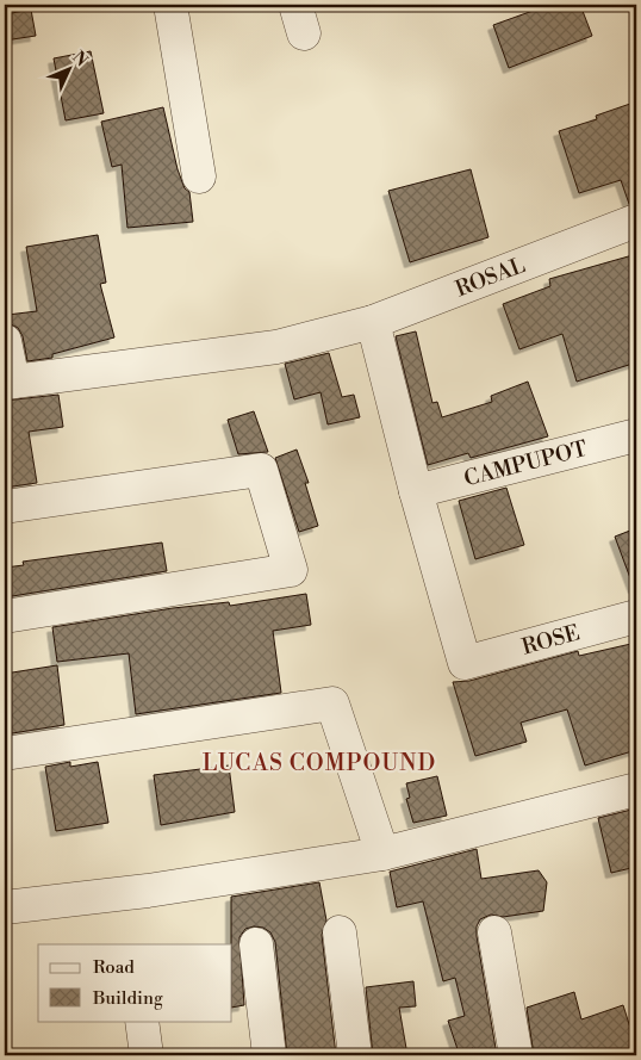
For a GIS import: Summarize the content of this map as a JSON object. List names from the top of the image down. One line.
{"streets":{"street":["ROSAL","CAMPUPOT","ROSE"]},"crossings":[["CAMPUPOT","ROSE"]],"districts":["LUCAS COMPOUND"],"legend":["Road","Building"],"north":"top right"}
